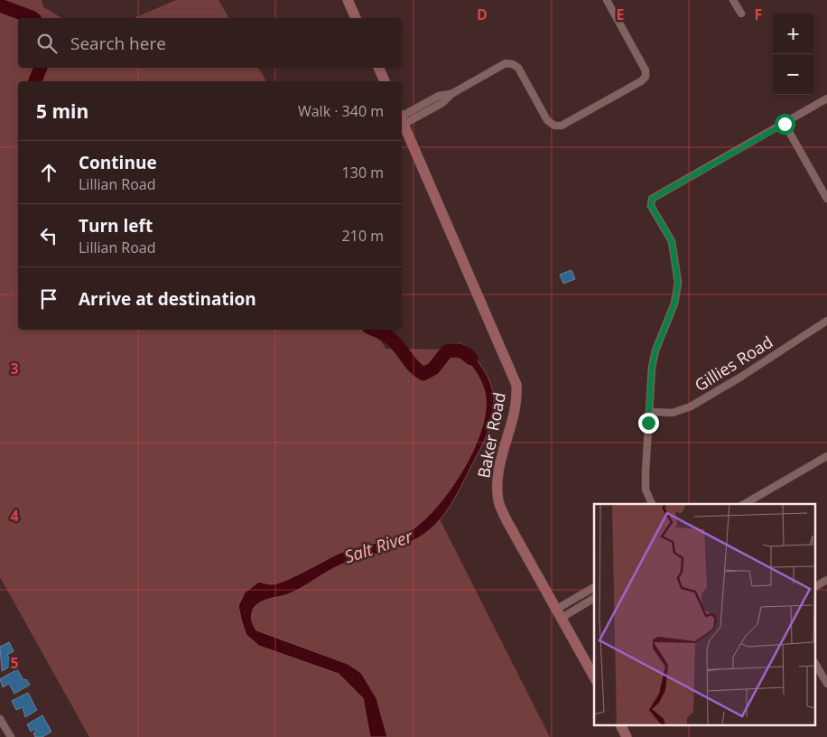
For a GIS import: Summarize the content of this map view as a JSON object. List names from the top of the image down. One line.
{"streets":{"street":["Gillies Road","Baker Road"]},"water":["Salt River"],"page":{"map_buttons":["+","−"],"search":"Search here","heading":["5 min","Walk · 340 m"],"list":[["Continue","Lillian Road","130 m"],["Turn left","Lillian Road","210 m"],"Arrive at destination"]},"grid":{"columns":["D","E","F"],"rows":["3","4","5"]}}
